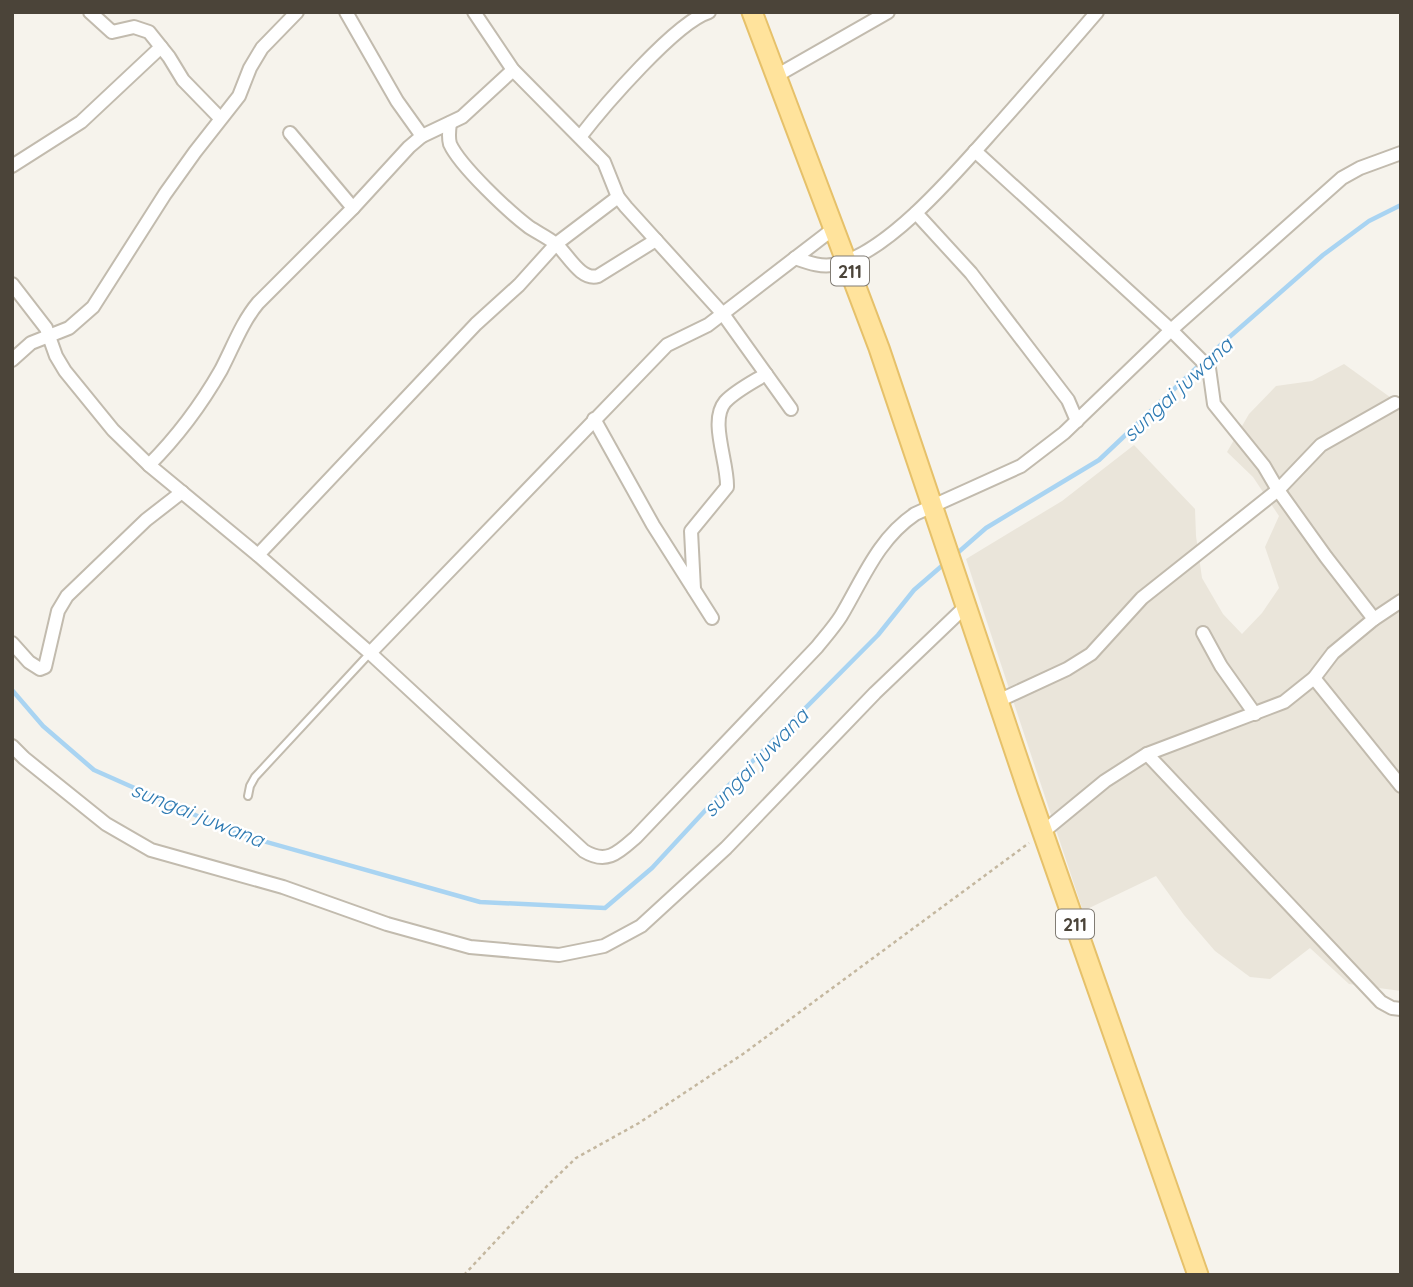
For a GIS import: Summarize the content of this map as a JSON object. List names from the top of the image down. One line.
{"streets":{"main road":["211"]},"water":["sungai juwana"]}
